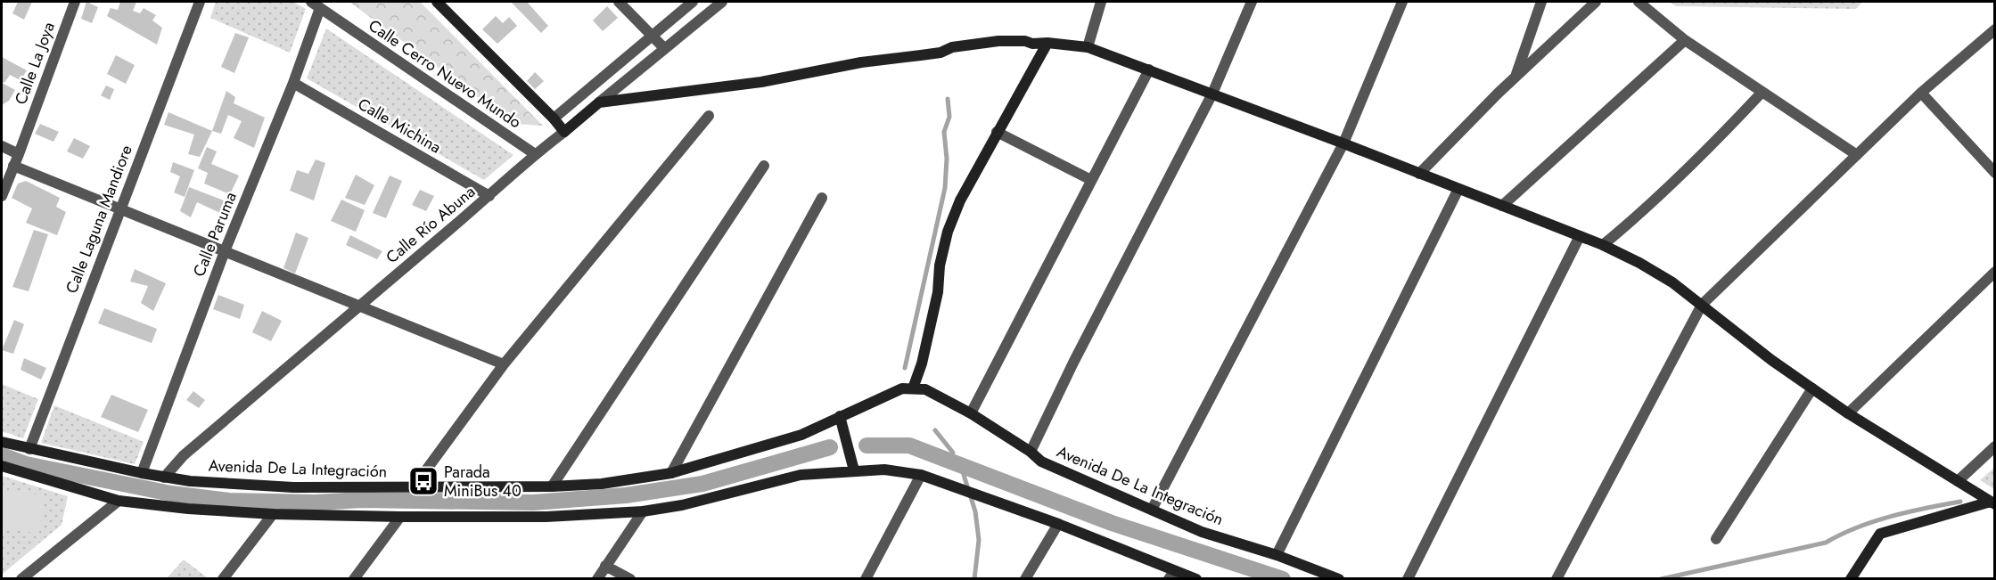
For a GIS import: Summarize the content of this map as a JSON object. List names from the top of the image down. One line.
{"streets":{"main road":["Calle Río Abuna","Avenida De La Integración"],"street":["Calle La Joya","Calle Cerro Nuevo Mundo","Calle Michina","Calle Laguna Mandiore","Calle Paruma"]},"crossings":[["Calle Cerro Nuevo Mundo","Calle Río Abuna"],["Calle Cerro Nuevo Mundo","Calle Paruma"],["Calle Michina","Calle Río Abuna"],["Calle Michina","Calle Paruma"],["Calle Laguna Mandiore","Avenida De La Integración"],["Calle Río Abuna","Avenida De La Integración"],["Calle Paruma","Avenida De La Integración"]],"places":{"bus stop":["Parada MiniBus 40"]}}
